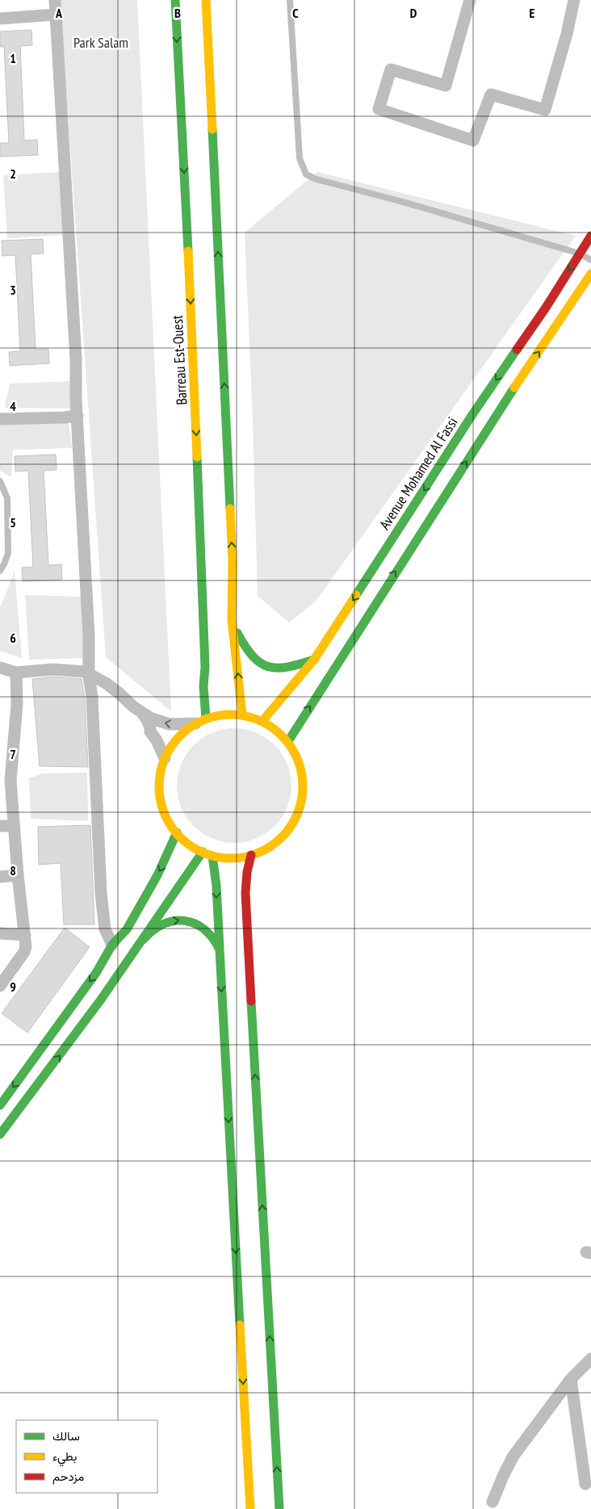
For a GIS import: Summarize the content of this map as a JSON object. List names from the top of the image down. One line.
{"streets":{"main road":["Barreau Est-Ouest","Avenue Mohamed Al Fassi"]},"crossings":[["Barreau Est-Ouest","Avenue Mohamed Al Fassi"]],"parks":["Park Salam"],"legend":["سالك","بطيء","مزدحم"],"grid":{"columns":["A","B","C","D","E"],"rows":["1","2","3","4","5","6","7","8","9"]}}
